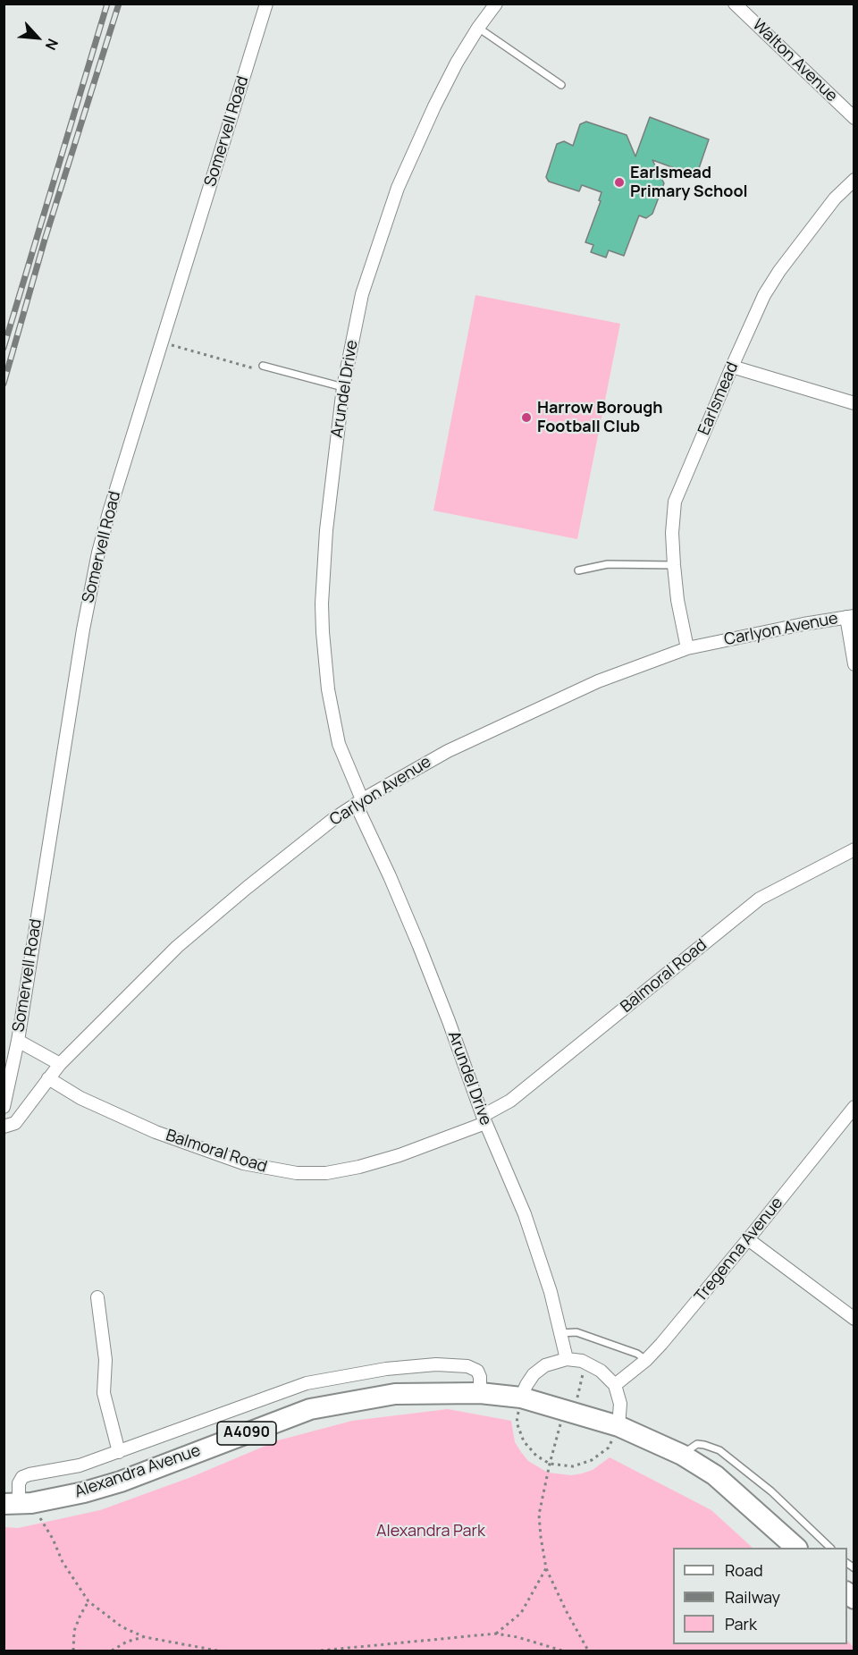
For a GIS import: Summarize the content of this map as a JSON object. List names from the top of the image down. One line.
{"streets":{"main road":["A4090","Alexandra Avenue"],"street":["Walton Avenue","Somervell Road","Arundel Drive","Earlsmead","Carlyon Avenue","Balmoral Road","Tregenna Avenue"]},"crossings":[["Arundel Drive","Carlyon Avenue"],["Arundel Drive","Balmoral Road"],["Earlsmead","Carlyon Avenue"],["Carlyon Avenue","Balmoral Road"]],"parks":["Alexandra Park"],"places":["Earlsmead Primary School","Harrow Borough Football Club"],"legend":["Road","Railway","Park"],"north":"bottom right"}
